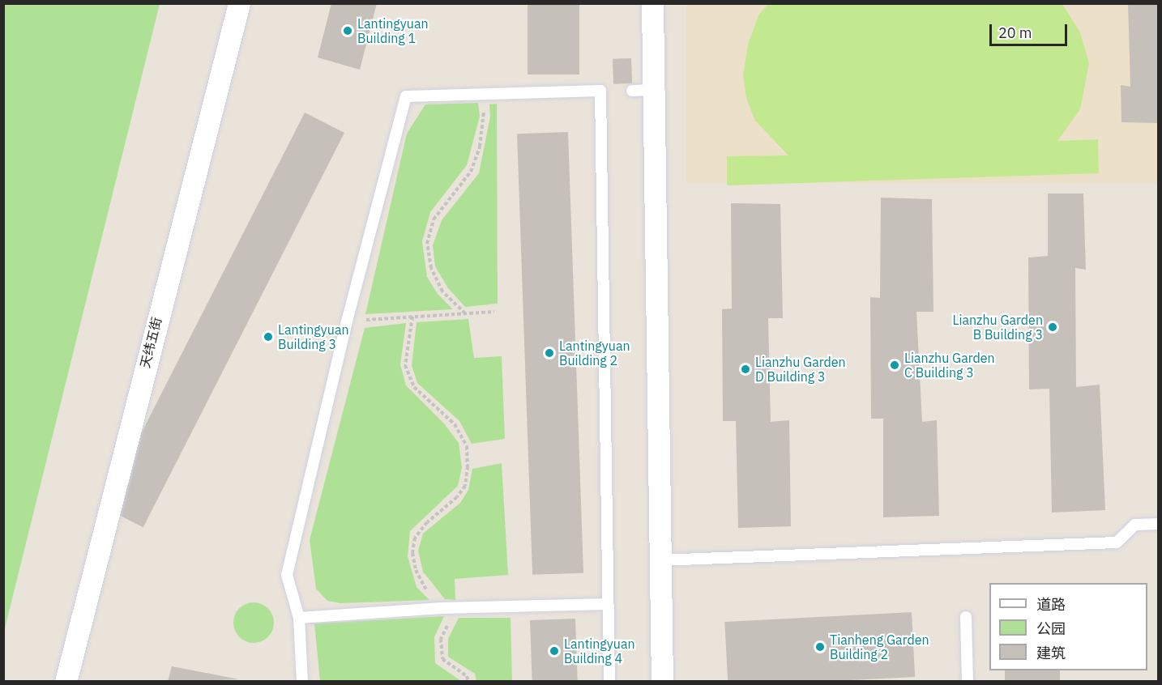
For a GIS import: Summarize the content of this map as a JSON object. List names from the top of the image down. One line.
{"streets":{"street":["天纬五街"]},"places":["Lantingyuan Building 1","Lianzhu Garden B Building 3","Lantingyuan Building 3","Lantingyuan Building 2","Lianzhu Garden C Building 3","Lianzhu Garden D Building 3","Tianheng Garden Building 2","Lantingyuan Building 4"],"legend":["道路","公园","建筑"],"scale_bar":"20 m"}
